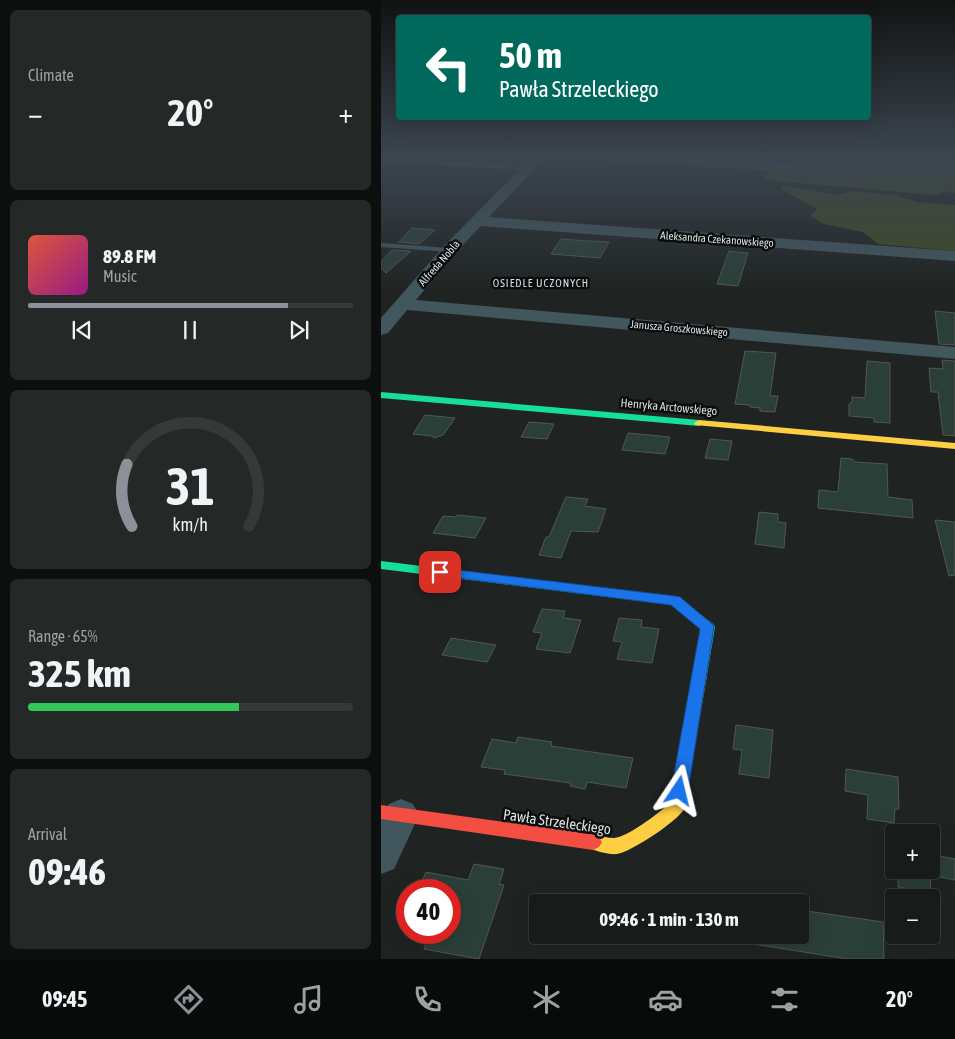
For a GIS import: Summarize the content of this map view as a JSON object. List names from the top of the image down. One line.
{"streets":{"street":["Aleksandra Czekanowskiego","Alfreda Nobla","Janusza Groszkowskiego","Henryka Arctowskiego","Pawła Strzeleckiego"]},"crossings":[["Aleksandra Czekanowskiego","Alfreda Nobla"],["Alfreda Nobla","Janusza Groszkowskiego"]],"districts":["OSIEDLE UCZONYCH"],"page":{"tile":["Climate",["Range · 65%","325 km"],["Arrival","09:46"]],"turn":["50 m","Pawła Strzeleckiego"],"heat":["−","20°","+"],"song":["89.8 FM","Music"],"map_buttons":["+","−"],"limit":"40","trip":"09:46 · 1 min · 130 m","tabs":["09:45","20°"],"gauge":["31","km/h"]}}
